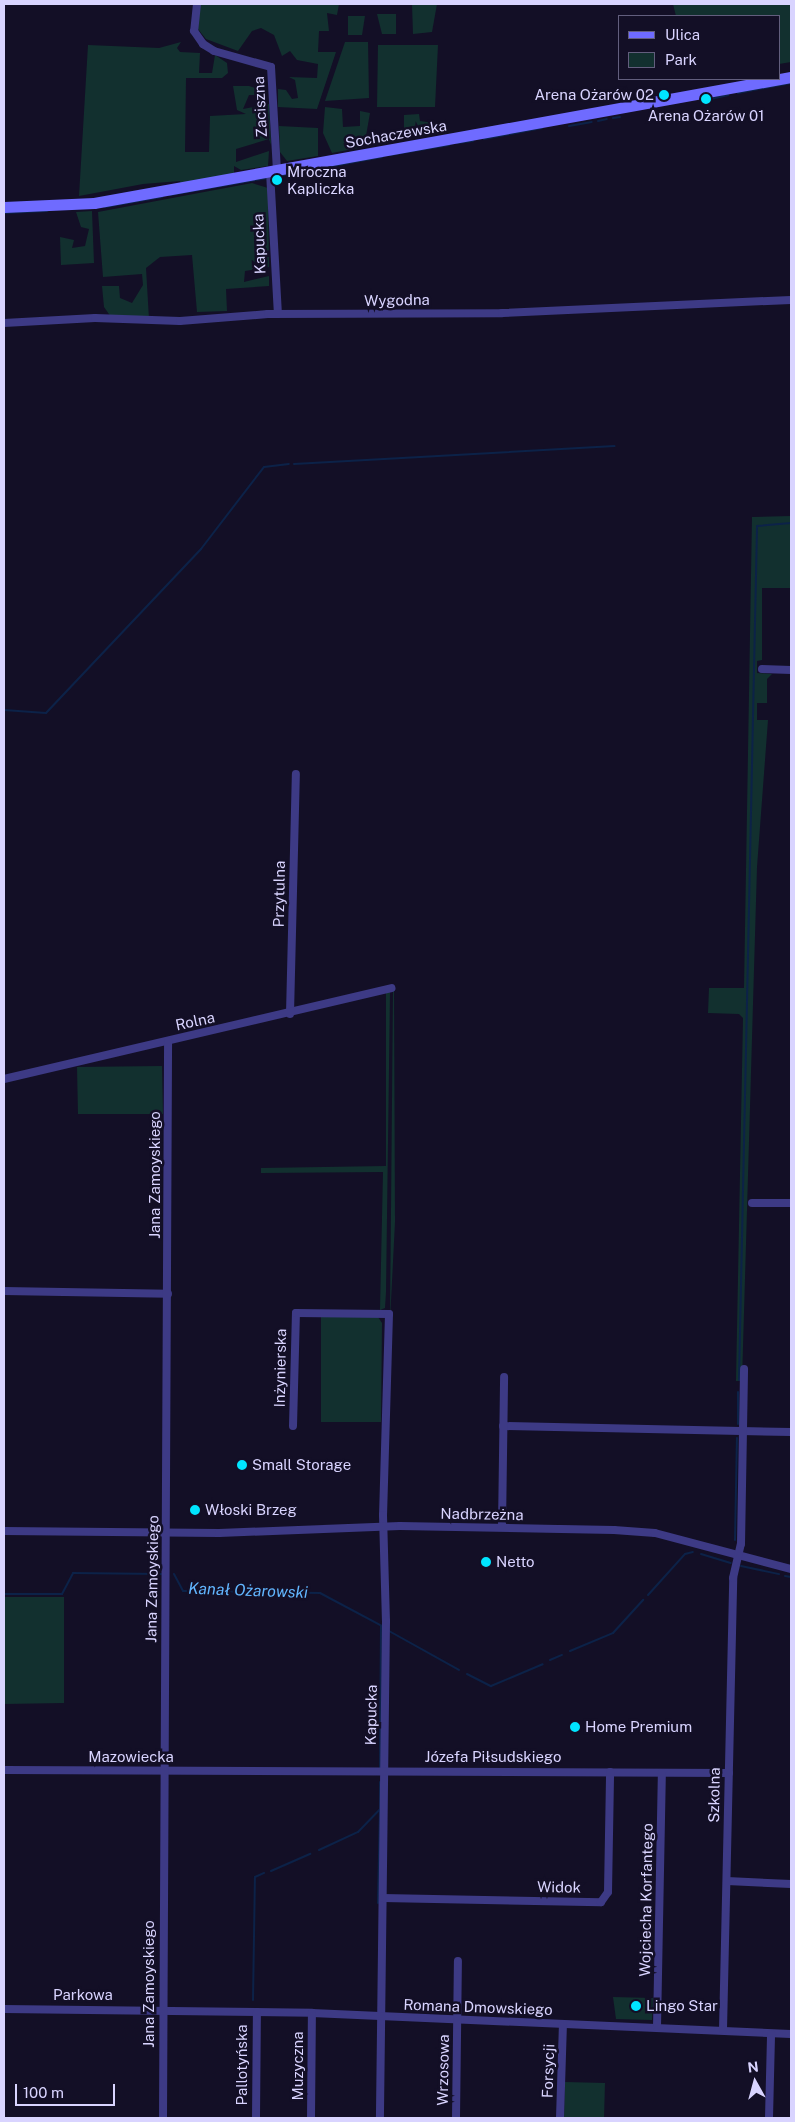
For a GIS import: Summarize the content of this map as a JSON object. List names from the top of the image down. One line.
{"streets":{"street":["Zaciszna","Sochaczewska","Kapucka","Wygodna","Przytulna","Rolna","Jana Zamoyskiego","Inżynierska","Nadbrzeżna","Mazowiecka","Józefa Piłsudskiego","Szkolna","Widok","Wojciecha Korfantego","Parkowa","Romana Dmowskiego","Pallotyńska","Muzyczna","Wrzosowa","Forsycji"]},"crossings":[["Zaciszna","Sochaczewska"],["Zaciszna","Kapucka"],["Sochaczewska","Kapucka"],["Kapucka","Wygodna"],["Kapucka","Inżynierska"],["Kapucka","Nadbrzeżna"],["Kapucka","Józefa Piłsudskiego"],["Kapucka","Widok"],["Kapucka","Romana Dmowskiego"],["Przytulna","Rolna"],["Rolna","Jana Zamoyskiego"],["Jana Zamoyskiego","Nadbrzeżna"],["Jana Zamoyskiego","Mazowiecka"],["Jana Zamoyskiego","Parkowa"],["Jana Zamoyskiego","Romana Dmowskiego"],["Nadbrzeżna","Szkolna"],["Mazowiecka","Józefa Piłsudskiego"],["Józefa Piłsudskiego","Szkolna"],["Józefa Piłsudskiego","Widok"],["Józefa Piłsudskiego","Wojciecha Korfantego"],["Szkolna","Romana Dmowskiego"],["Wojciecha Korfantego","Romana Dmowskiego"],["Parkowa","Romana Dmowskiego"],["Romana Dmowskiego","Pallotyńska"],["Romana Dmowskiego","Muzyczna"],["Romana Dmowskiego","Wrzosowa"],["Romana Dmowskiego","Forsycji"]],"water":["Kanał Ożarowski"],"places":["Arena Ożarów 02","Arena Ożarów 01","Mroczna Kapliczka","Small Storage","Włoski Brzeg","Netto","Home Premium","Lingo Star"],"legend":["Ulica","Park"],"scale_bar":"100 m","north":"top"}
